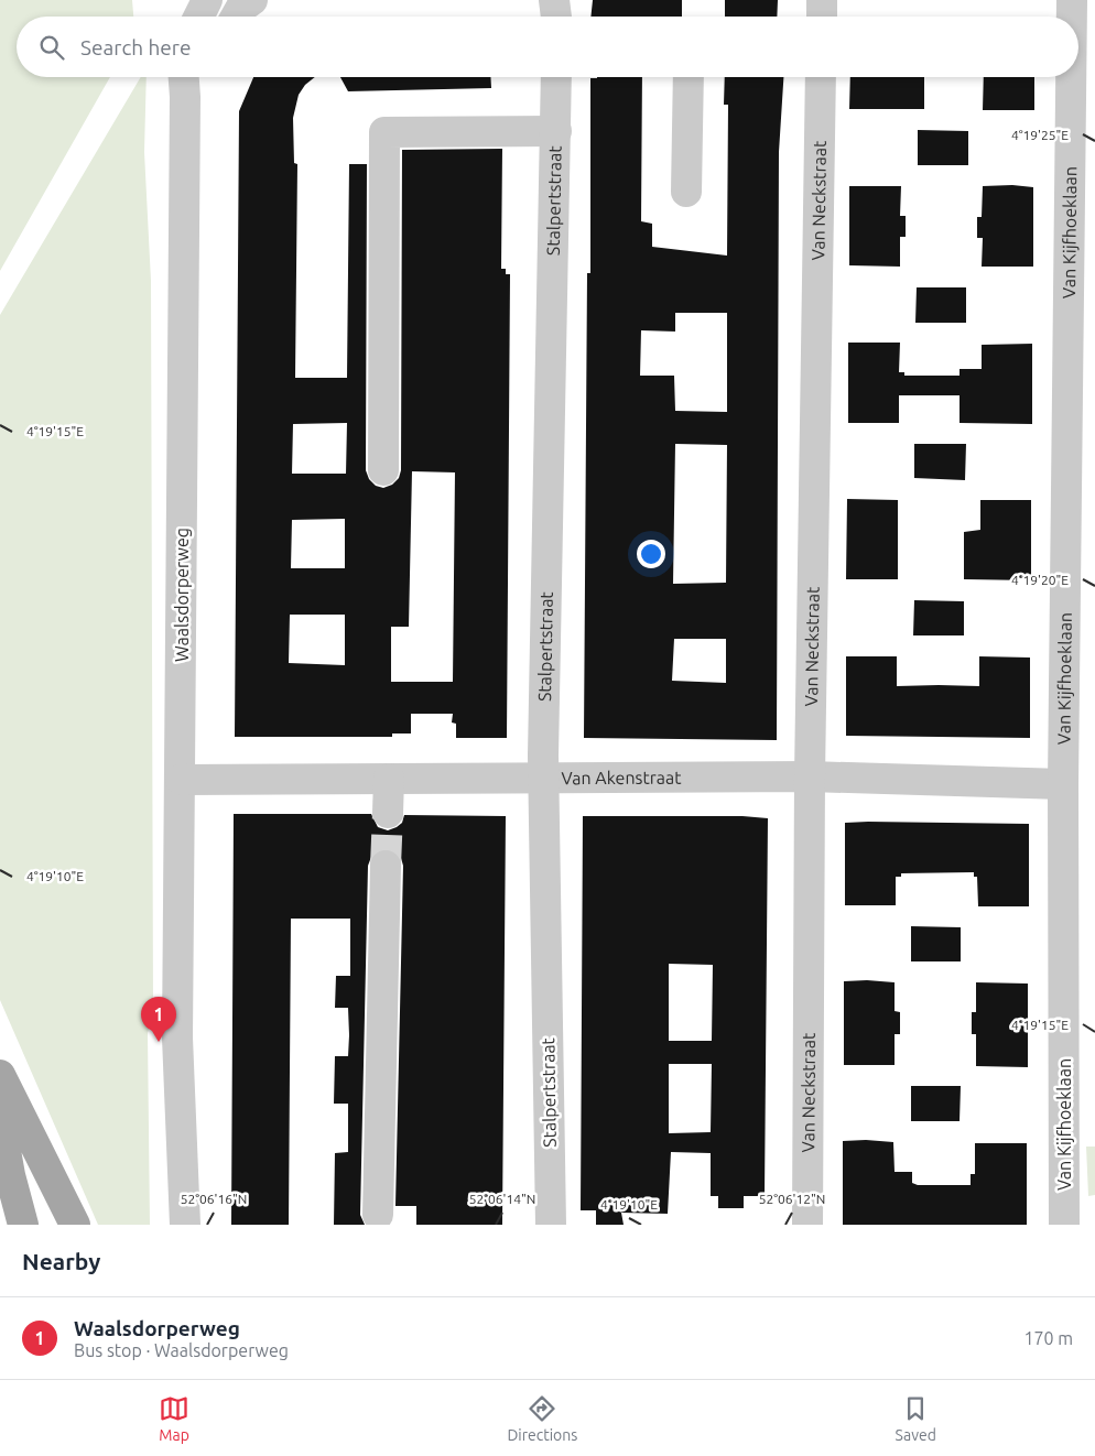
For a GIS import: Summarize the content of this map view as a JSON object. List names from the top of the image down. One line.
{"streets":{"street":["Stalpertstraat","Van Neckstraat","Van Kijfhoeklaan","Waalsdorperweg","Van Akenstraat"]},"crossings":[["Stalpertstraat","Van Akenstraat"],["Van Neckstraat","Van Akenstraat"],["Van Kijfhoeklaan","Van Akenstraat"],["Waalsdorperweg","Van Akenstraat"]],"page":{"search":"Search here","pins":"1","heading":"Nearby","list":[{"mark":"1","name":"Waalsdorperweg","note":"Bus stop · Waalsdorperweg","value":"170 m"}],"nav":["Map","Directions","Saved"]},"coordinates":["4°19'25\"E","4°19'15\"E","4°19'20\"E","4°19'10\"E","52°06'16\"N","52°06'14\"N","52°06'12\"N"]}
